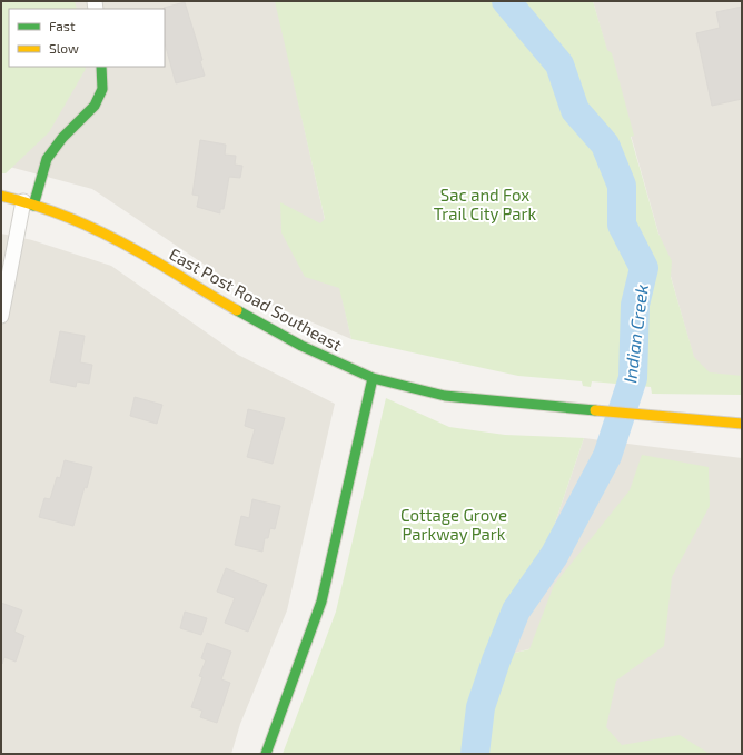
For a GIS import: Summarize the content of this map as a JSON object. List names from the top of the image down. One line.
{"streets":{"main road":["East Post Road Southeast"]},"water":["Indian Creek"],"parks":["Sac and Fox Trail City Park","Cottage Grove Parkway Park"],"legend":["Fast","Slow"]}
